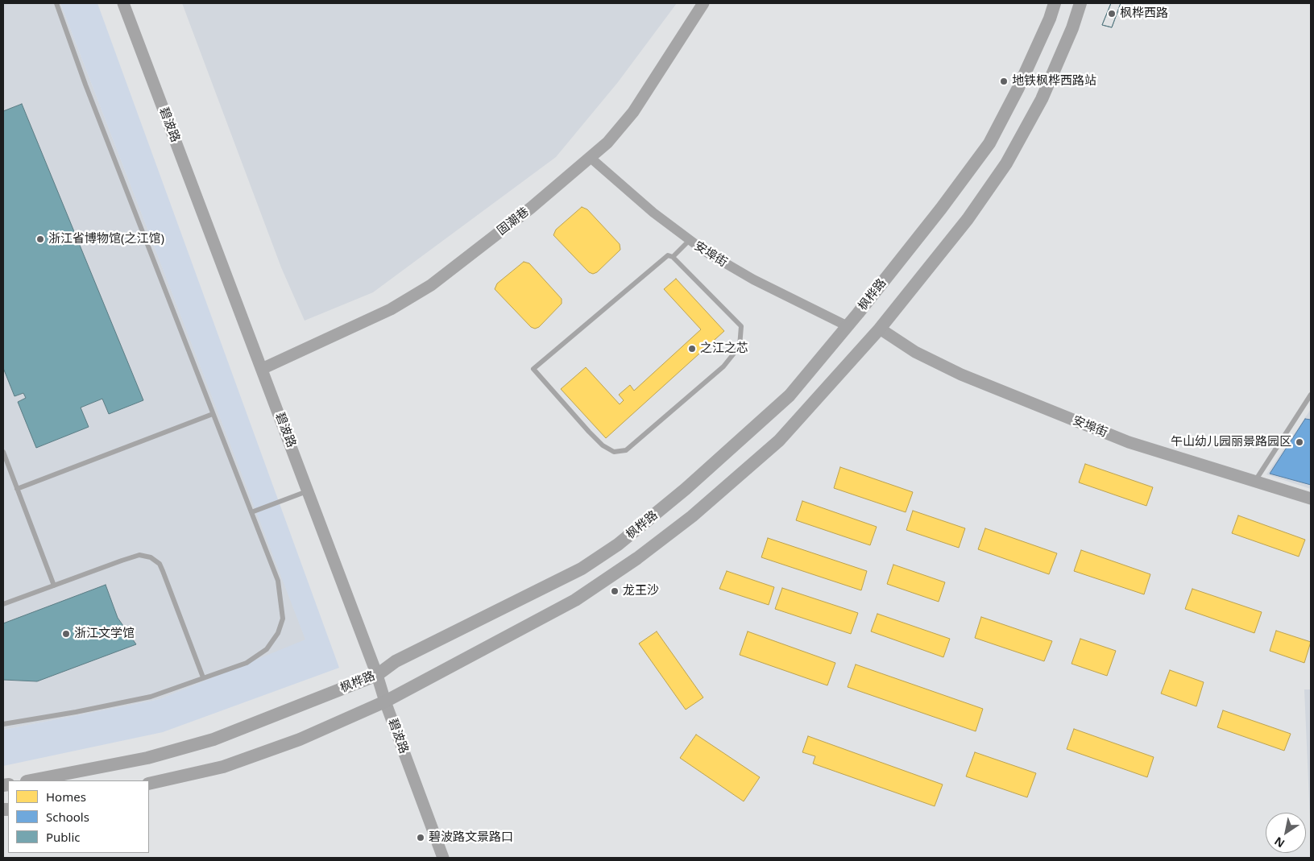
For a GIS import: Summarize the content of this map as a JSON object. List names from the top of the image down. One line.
{"streets":{"main road":["枫桦路"],"street":["碧波路","固潮巷","安埠街"]},"crossings":[["碧波路","固潮巷"],["碧波路","枫桦路"],["固潮巷","安埠街"],["安埠街","枫桦路"]],"places":["枫桦西路","地铁枫桦西路站","浙江省博物馆(之江馆)","之江之芯","午山幼儿园丽景路园区","龙王沙","浙江文学馆","碧波路文景路口"],"legend":["Homes","Schools","Public"],"north":"bottom left"}
